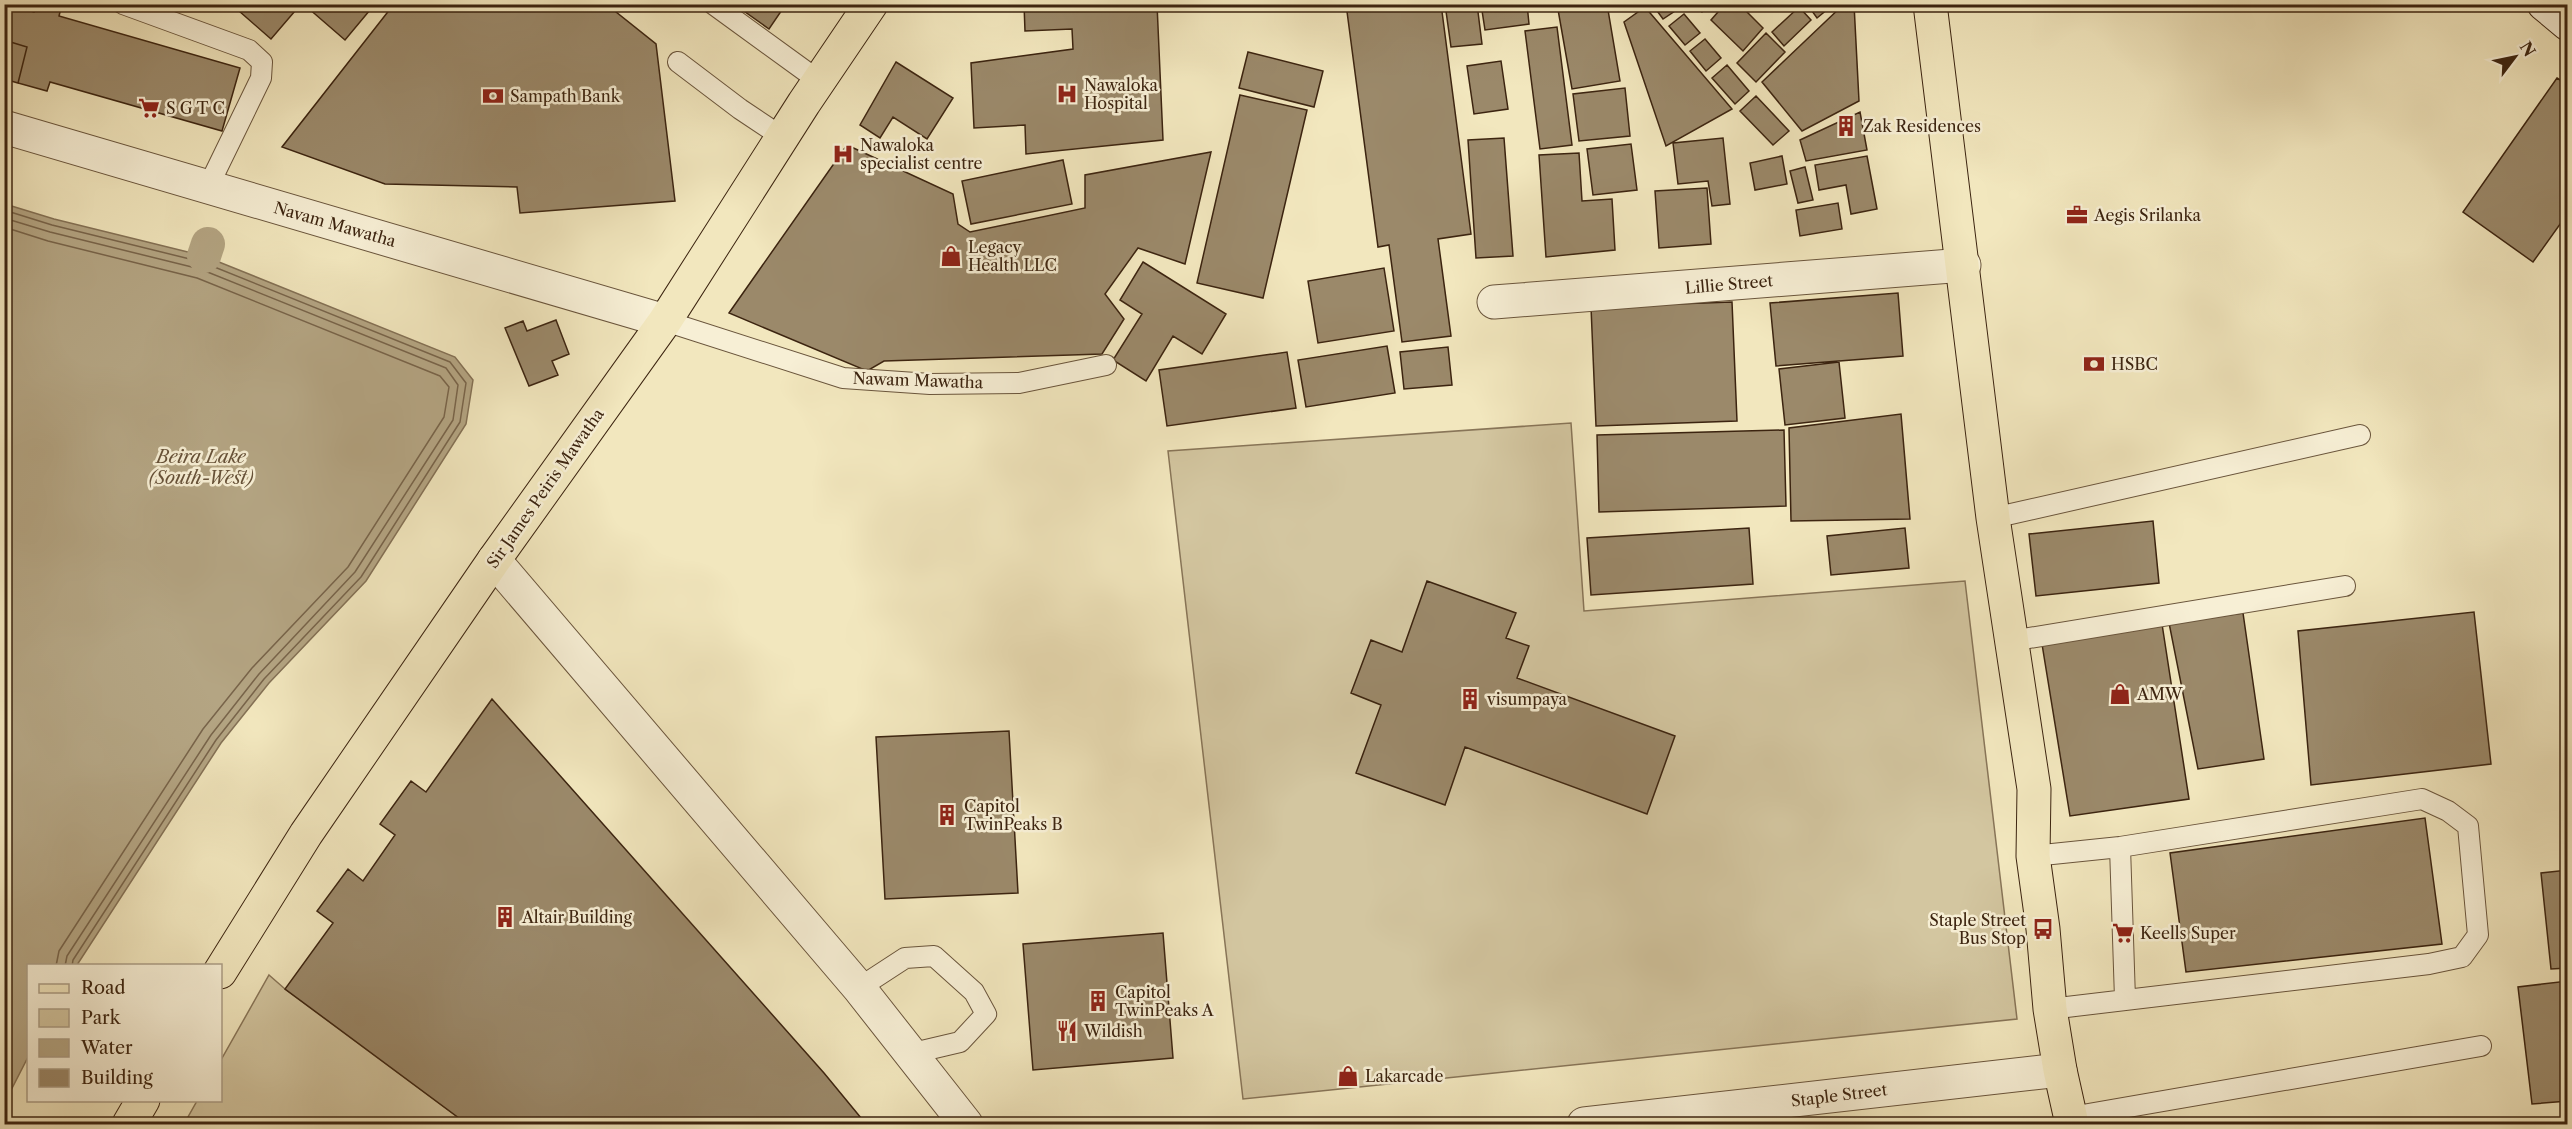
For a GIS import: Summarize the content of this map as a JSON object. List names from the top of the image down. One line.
{"streets":{"main road":["Sir James Peiris Mawatha"],"street":["Navam Mawatha","Lillie Street","Staple Street"],"lane":["Nawam Mawatha"]},"crossings":[["Navam Mawatha","Nawam Mawatha"],["Navam Mawatha","Sir James Peiris Mawatha"],["Nawam Mawatha","Sir James Peiris Mawatha"]],"water":["Beira Lake (South-West)"],"places":{"hospital":["Nawaloka Hospital","Nawaloka specialist centre"],"bank":["Sampath Bank","HSBC"],"supermarket":["S G T C","Keells Super"],"building":["Zak Residences","visumpaya","Capitol TwinPeaks B","Altair Building","Capitol TwinPeaks A"],"office":["Aegis Srilanka"],"shop":["Legacy Health LLC","AMW","Lakarcade"],"bus stop":["Staple Street Bus Stop"],"restaurant":["Wildish"]},"legend":["Road","Park","Water","Building"],"north":"top right"}
